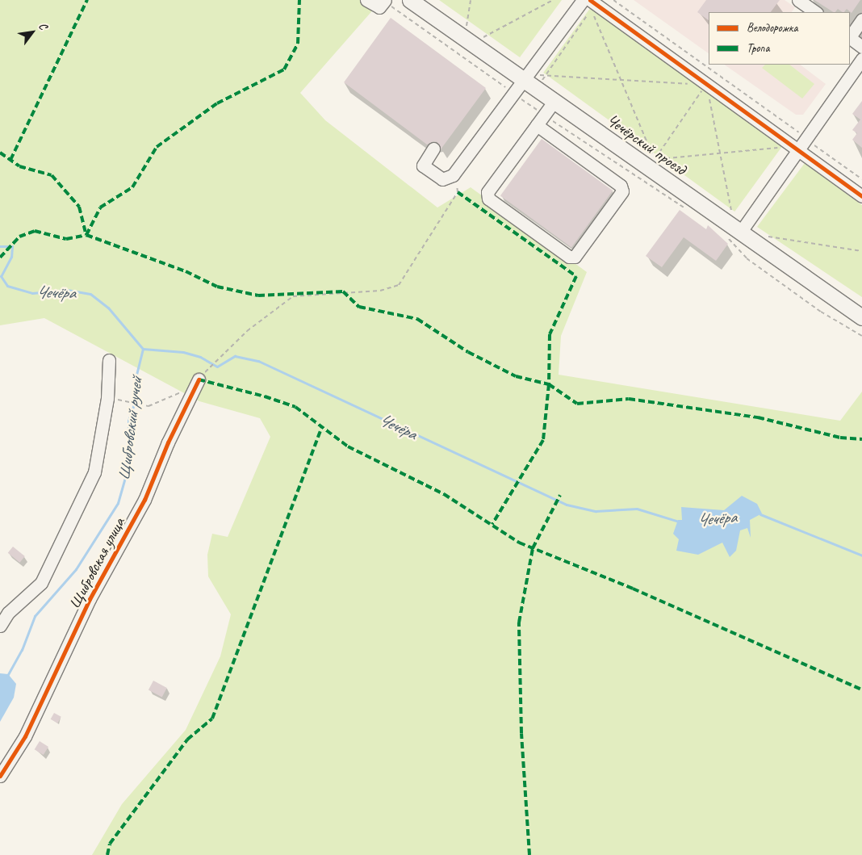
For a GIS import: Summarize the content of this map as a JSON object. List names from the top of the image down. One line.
{"streets":{"main road":["Чечёрский проезд"],"street":["Щибровская улица"]},"water":["Чечёра","Щибровский ручей"],"legend":["Велодорожка","Тропа"],"north":"top right"}
